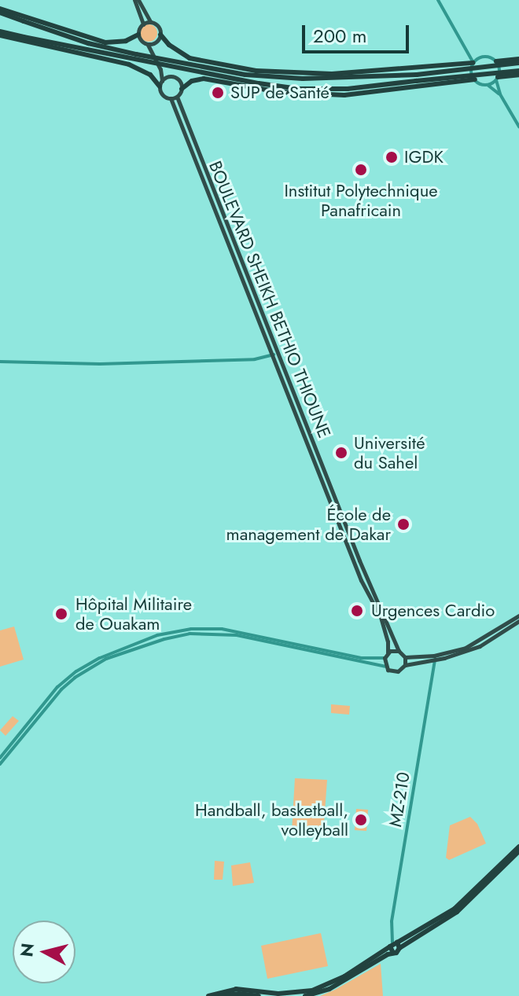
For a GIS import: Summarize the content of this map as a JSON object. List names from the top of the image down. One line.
{"streets":{"main road":["BOULEVARD SHEIKH BETHIO THIOUNE"],"street":["MZ-210"]},"places":["SUP de Santé","IGDK","Institut Polytechnique Panafricain","Université du Sahel","École de management de Dakar","Urgences Cardio","Hôpital Militaire de Ouakam","Handball, basketball, volleyball"],"scale_bar":"200 m","north":"left"}
